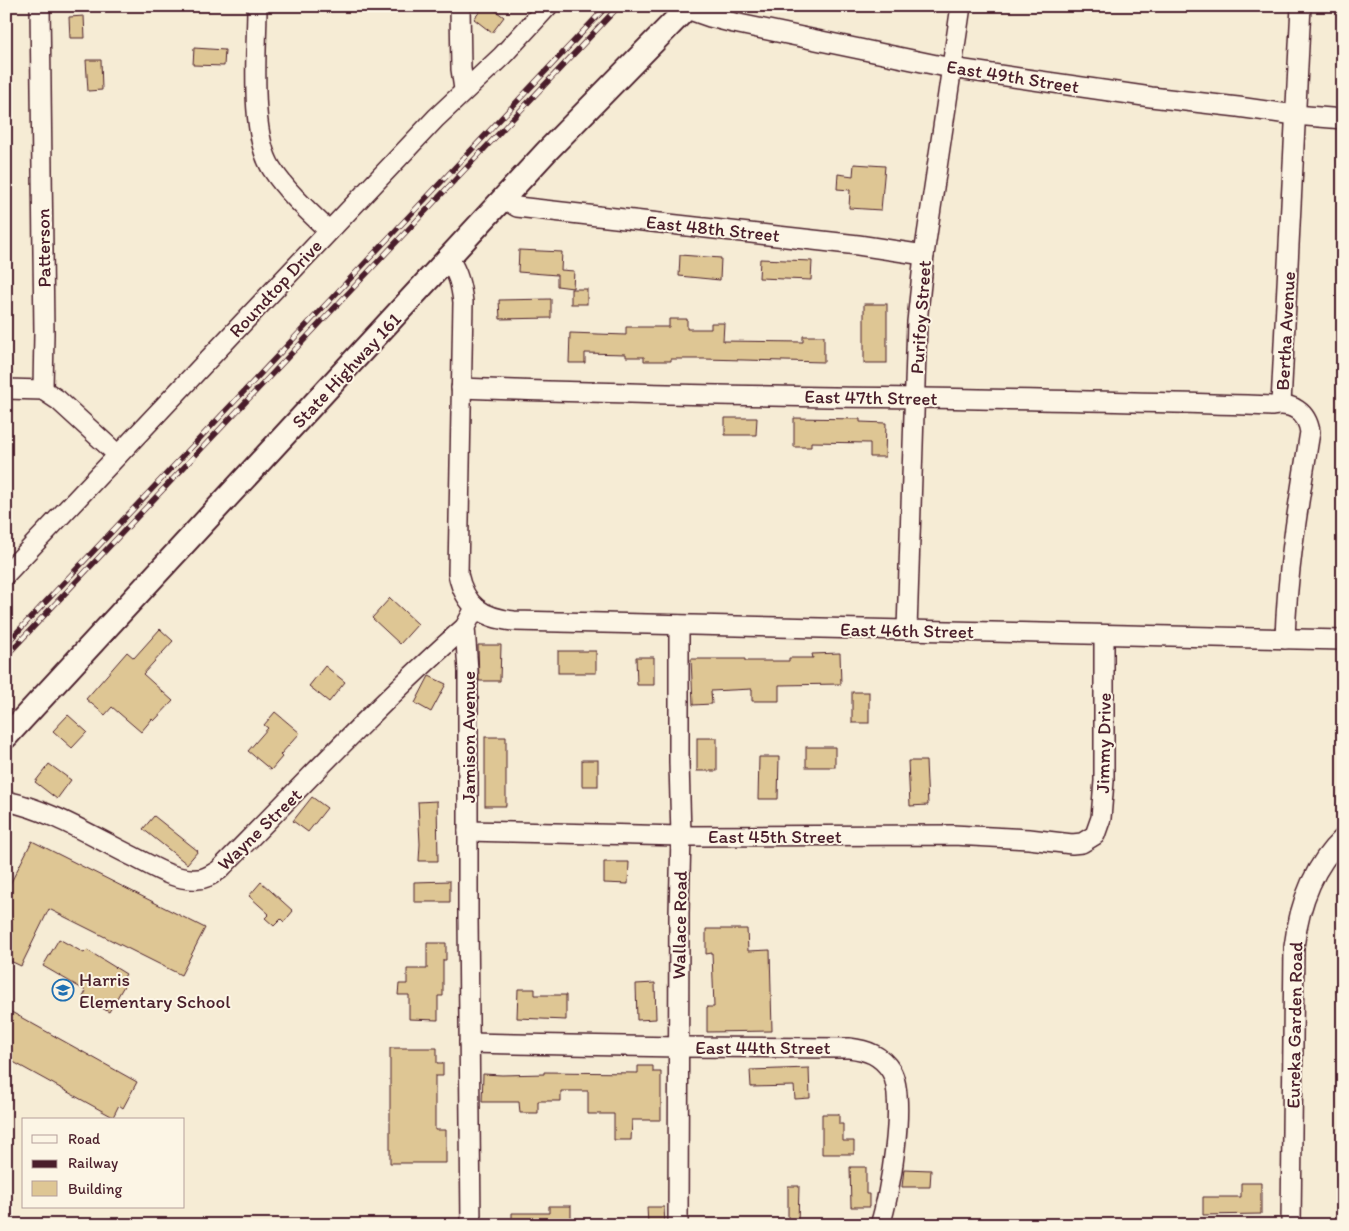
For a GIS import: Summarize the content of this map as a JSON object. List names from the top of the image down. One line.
{"streets":{"main road":["State Highway 161"],"street":["East 49th Street","East 48th Street","Patterson","Roundtop Drive","Purifoy Street","Bertha Avenue","East 47th Street","East 46th Street","Jamison Avenue","Jimmy Drive","Wayne Street","East 45th Street","Wallace Road","Eureka Garden Road","East 44th Street"]},"crossings":[["East 49th Street","Purifoy Street"],["East 49th Street","Bertha Avenue"],["East 49th Street","State Highway 161"],["East 48th Street","Purifoy Street"],["East 48th Street","State Highway 161"],["Purifoy Street","East 47th Street"],["Purifoy Street","East 46th Street"],["Bertha Avenue","East 47th Street"],["Bertha Avenue","East 46th Street"],["East 46th Street","Jamison Avenue"],["East 46th Street","Jimmy Drive"],["East 46th Street","Wallace Road"],["Jamison Avenue","Wayne Street"],["Jamison Avenue","East 45th Street"],["Jamison Avenue","East 44th Street"],["Jimmy Drive","East 45th Street"],["East 45th Street","Wallace Road"],["Wallace Road","East 44th Street"]],"places":{"school or university":["Harris Elementary School"]},"legend":["Road","Railway","Building"]}
